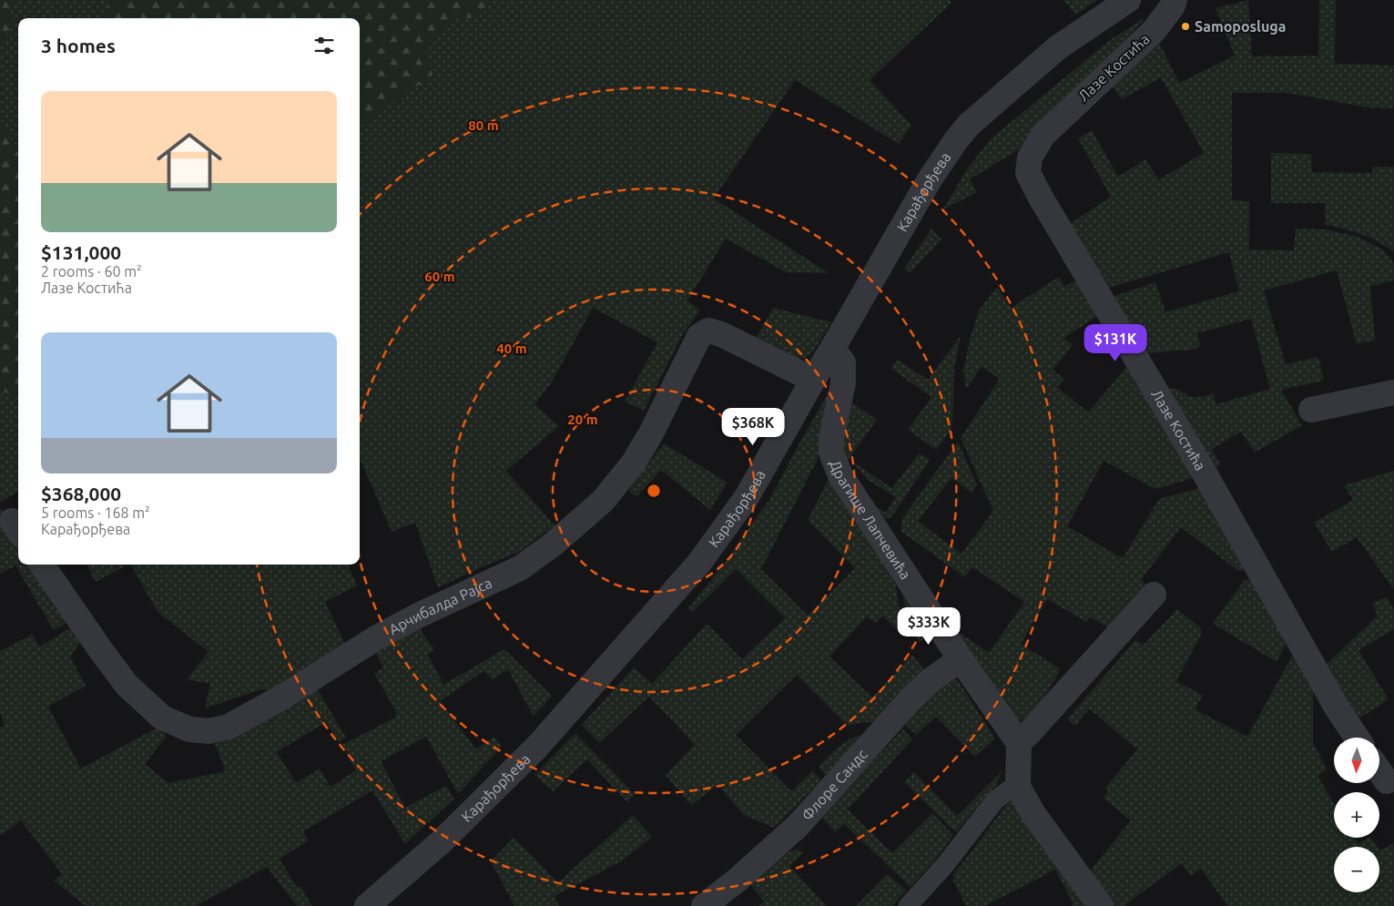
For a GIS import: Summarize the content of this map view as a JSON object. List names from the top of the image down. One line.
{"streets":{"street":["Лазе Костића","Карађорђева","Драгише Лапчевића","Арчибалда Рајса","Флоре Сандс"]},"crossings":[["Карађорђева","Драгише Лапчевића"],["Карађорђева","Арчибалда Рајса"],["Драгише Лапчевића","Флоре Сандс"]],"places":["Samoposluga"],"north":"bottom","page":{"heading":"3 homes","list":[{"name":"$131,000","note":"2 rooms · 60 m² · Лазе Костића"},{"name":"$368,000","note":"5 rooms · 168 m² · Карађорђева"}],"price":["$131K","$368K","$333K"],"map_buttons":["+","−"]},"rings":["80 m","60 m","40 m","20 m"]}
